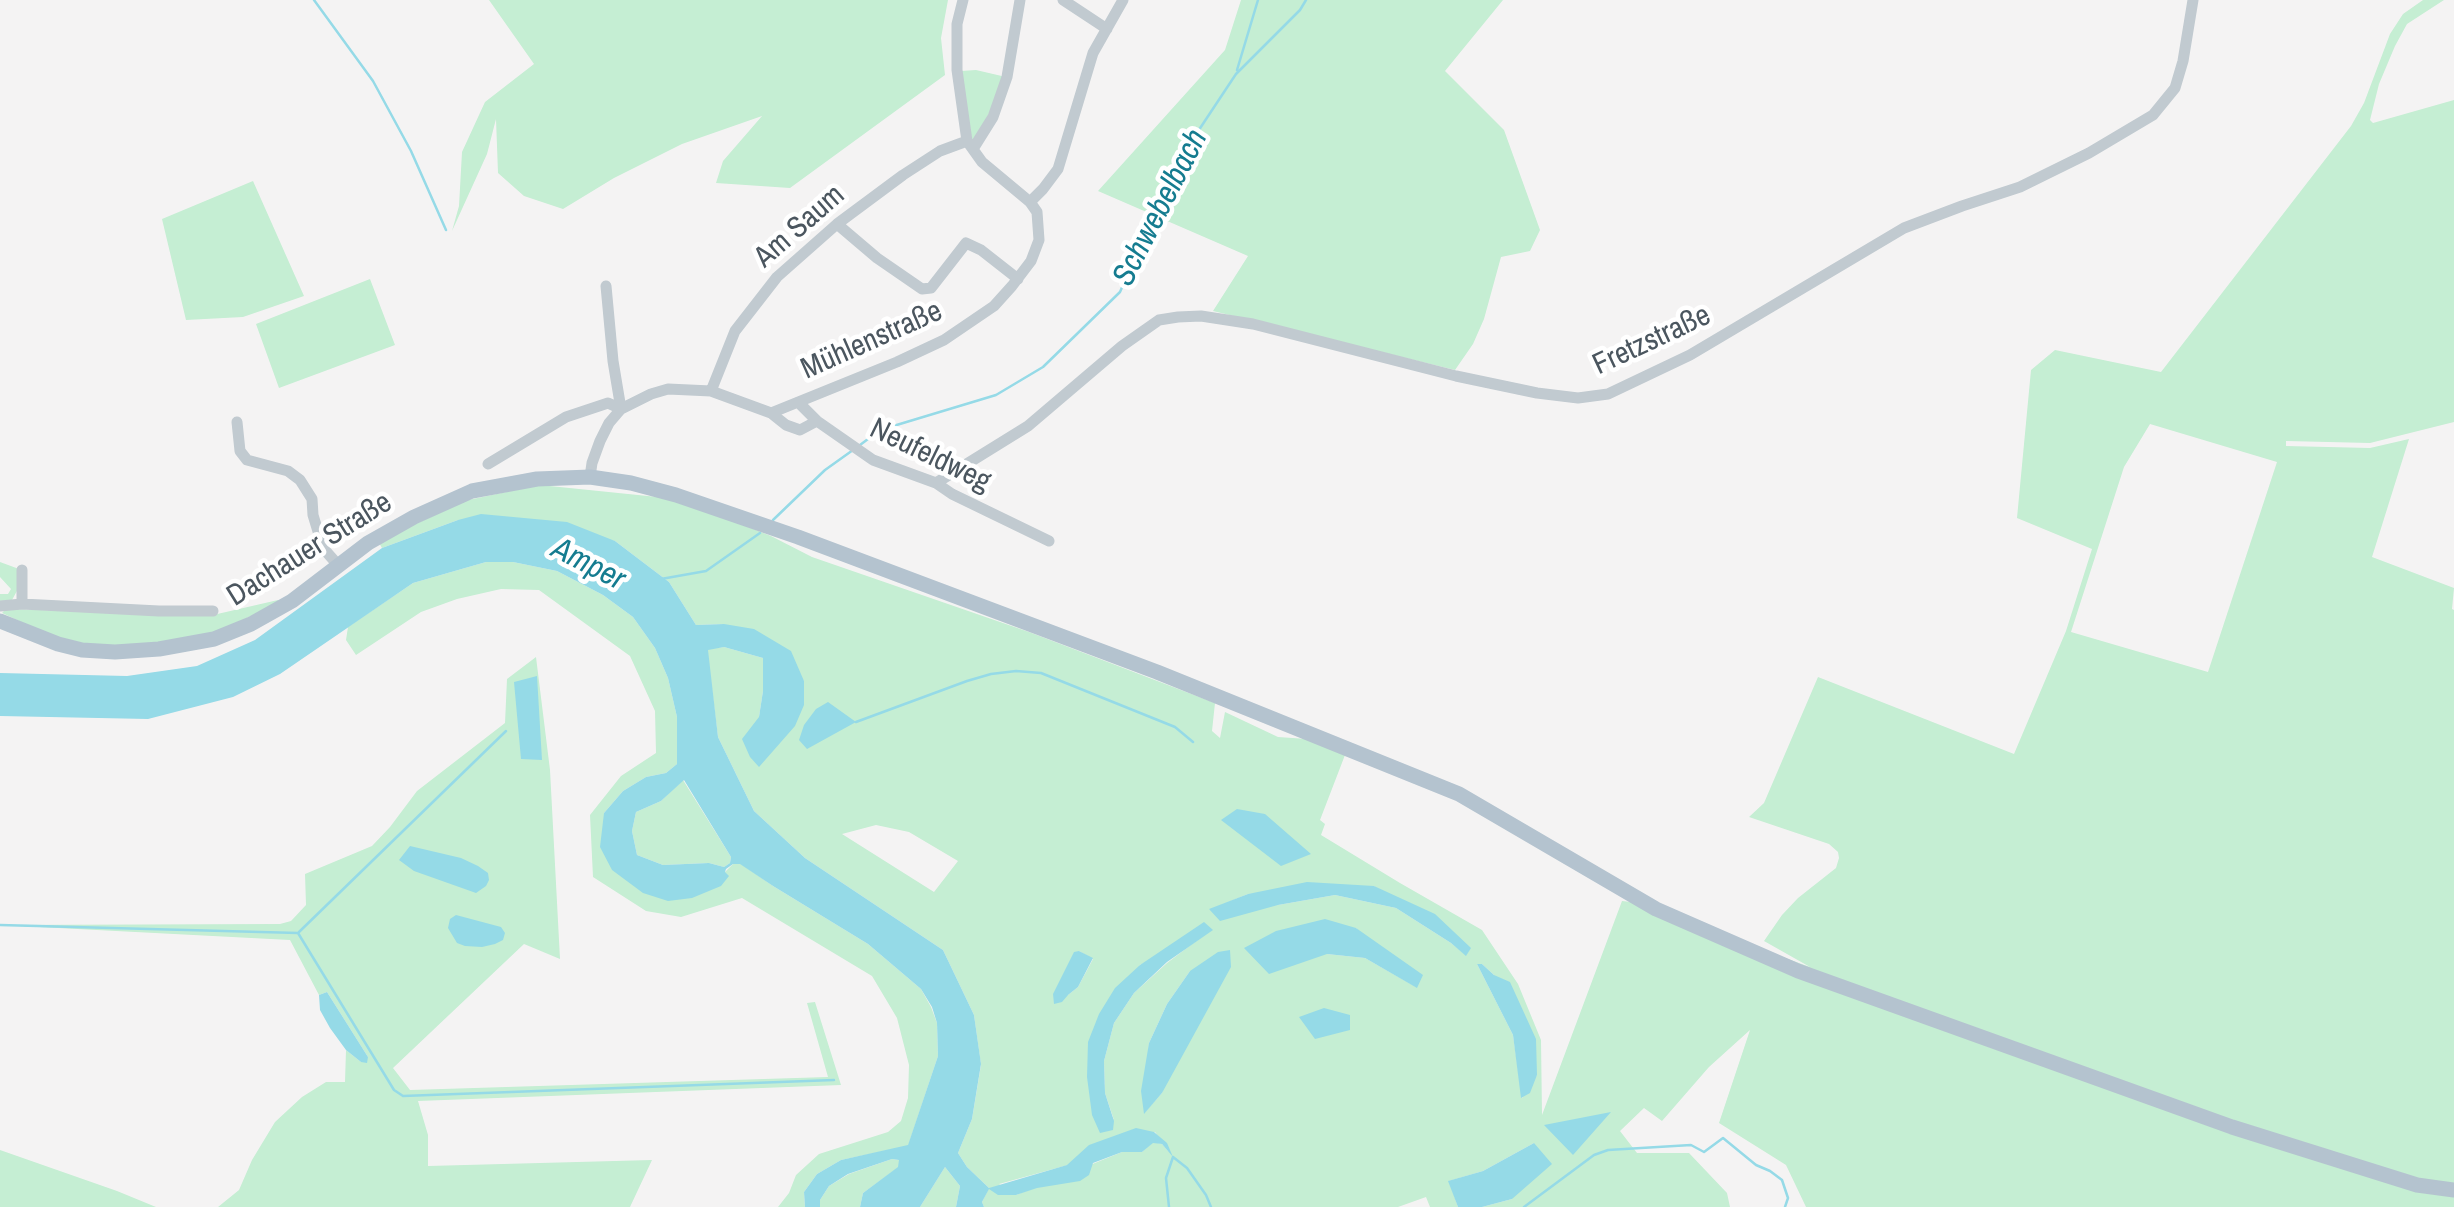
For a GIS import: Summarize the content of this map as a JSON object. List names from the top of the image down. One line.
{"streets":{"main road":["Dachauer Straße"],"street":["Am Saum","Mühlenstraße","Fretzstraße","Neufeldweg"]},"crossings":[["Mühlenstraße","Neufeldweg"],["Fretzstraße","Neufeldweg"]],"water":["Schwebelbach","Amper"]}
